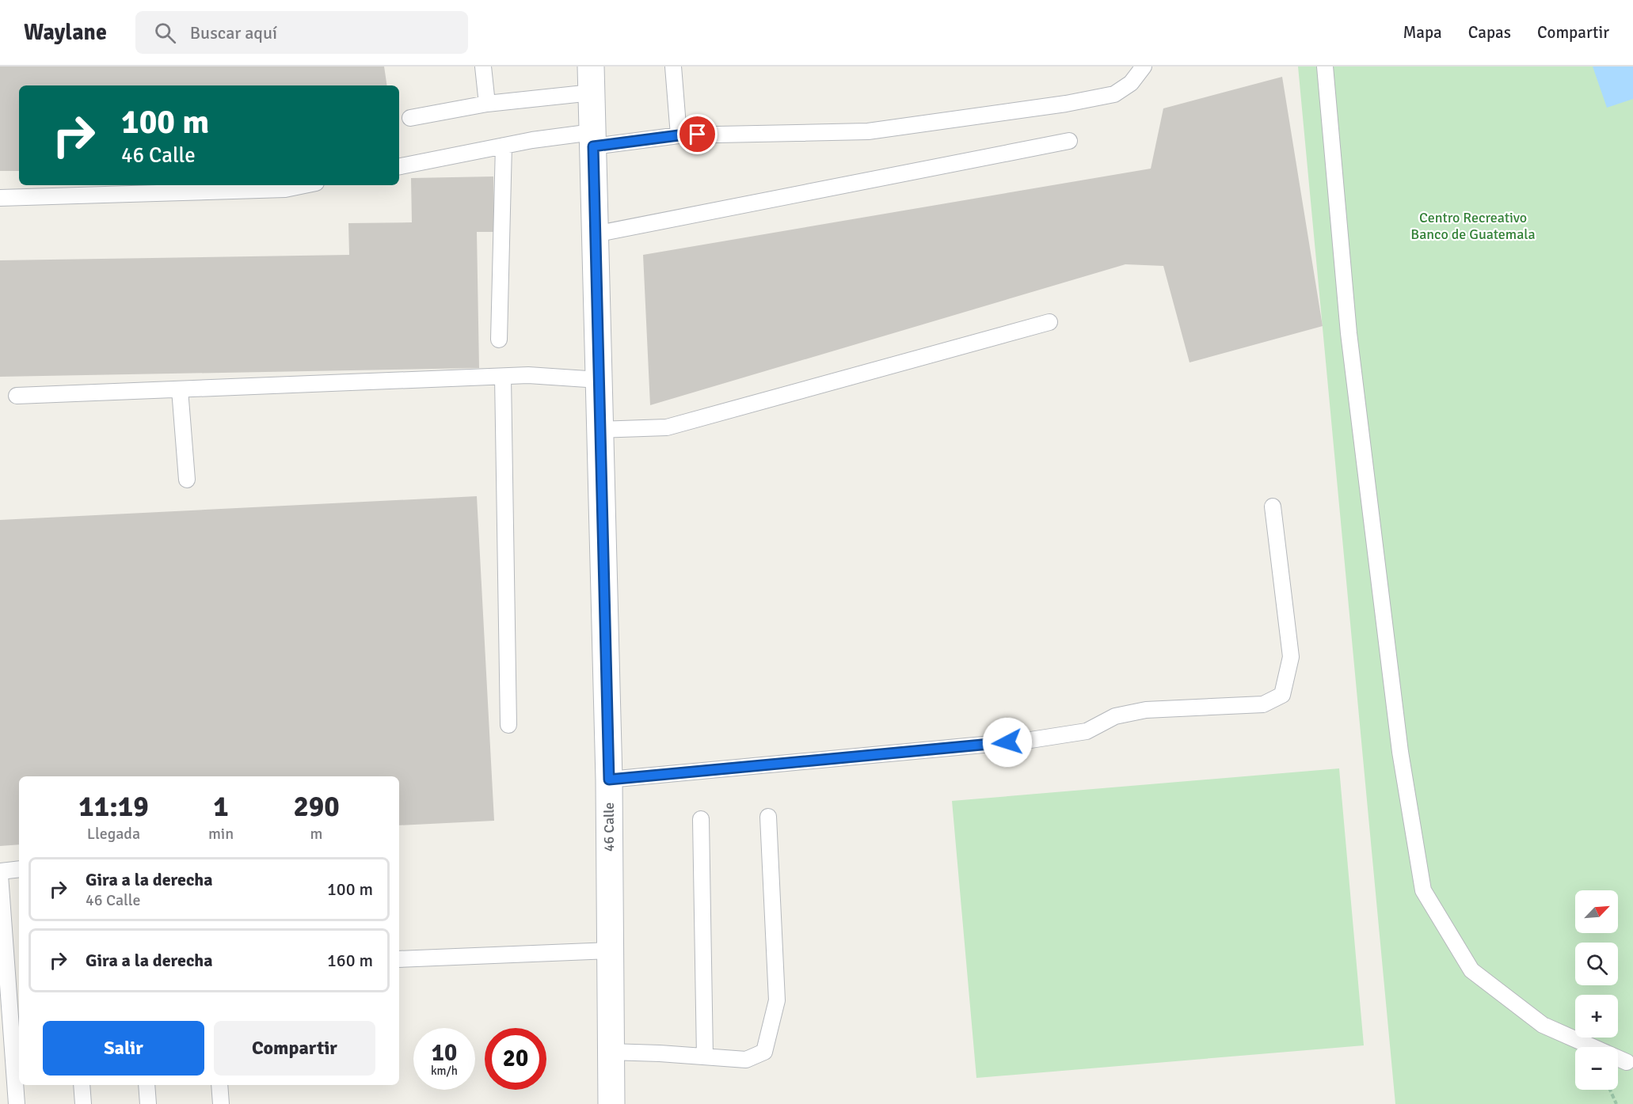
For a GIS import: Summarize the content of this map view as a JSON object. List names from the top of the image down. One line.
{"streets":{"street":["46 Calle"]},"parks":["Centro Recreativo Banco de Guatemala"],"north":"top right","page":{"header":"Waylane","search":"Buscar aquí","nav":["Mapa","Capas","Compartir"],"turn":["100 m","46 Calle"],"eta":["11:19","Llegada","1","min","290","m"],"list":[{"name":"Gira a la derecha","note":"46 Calle","value":"100 m"},{"name":"Gira a la derecha","value":"160 m"}],"map_buttons":["+","−"],"buttons":["Salir","Compartir"],"speed":"10 km/h","limit":"20"}}
